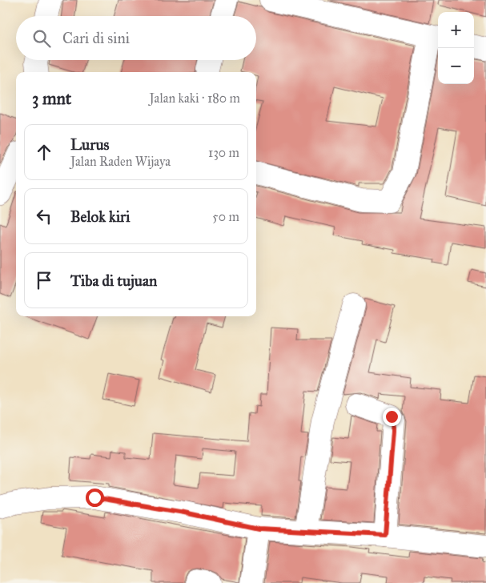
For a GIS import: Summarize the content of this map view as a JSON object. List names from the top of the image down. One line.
{"page":{"map_buttons":["+","−"],"search":"Cari di sini","heading":["3 mnt","Jalan kaki · 180 m"],"list":[["Lurus","Jalan Raden Wijaya","130 m"],["Belok kiri","50 m"],"Tiba di tujuan"]}}
